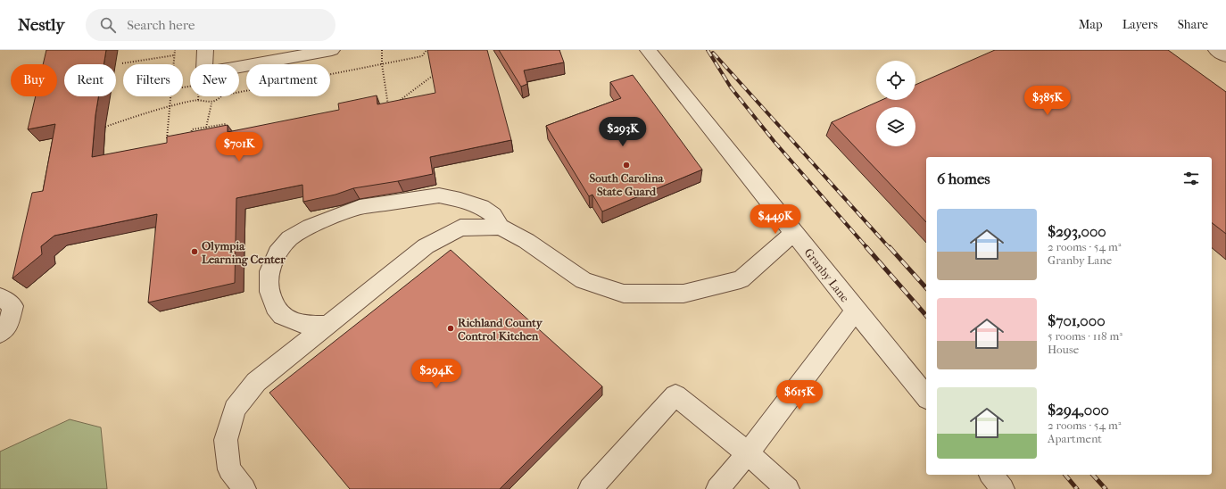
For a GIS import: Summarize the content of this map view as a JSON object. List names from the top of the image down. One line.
{"streets":{"street":["Granby Lane"]},"places":["South Carolina State Guard","Olympia Learning Center","Richland County Control Kitchen"],"page":{"header":"Nestly","search":"Search here","nav":["Map","Layers","Share"],"chip":["Buy","Rent","Filters","New","Apartment"],"price":["$385K","$293K","$701K","$449K","$294K","$615K"],"heading":"6 homes","list":[{"name":"$293,000","note":"2 rooms · 54 m² · Granby Lane"},{"name":"$701,000","note":"5 rooms · 118 m² · House"},{"name":"$294,000","note":"2 rooms · 54 m² · Apartment"}]}}
